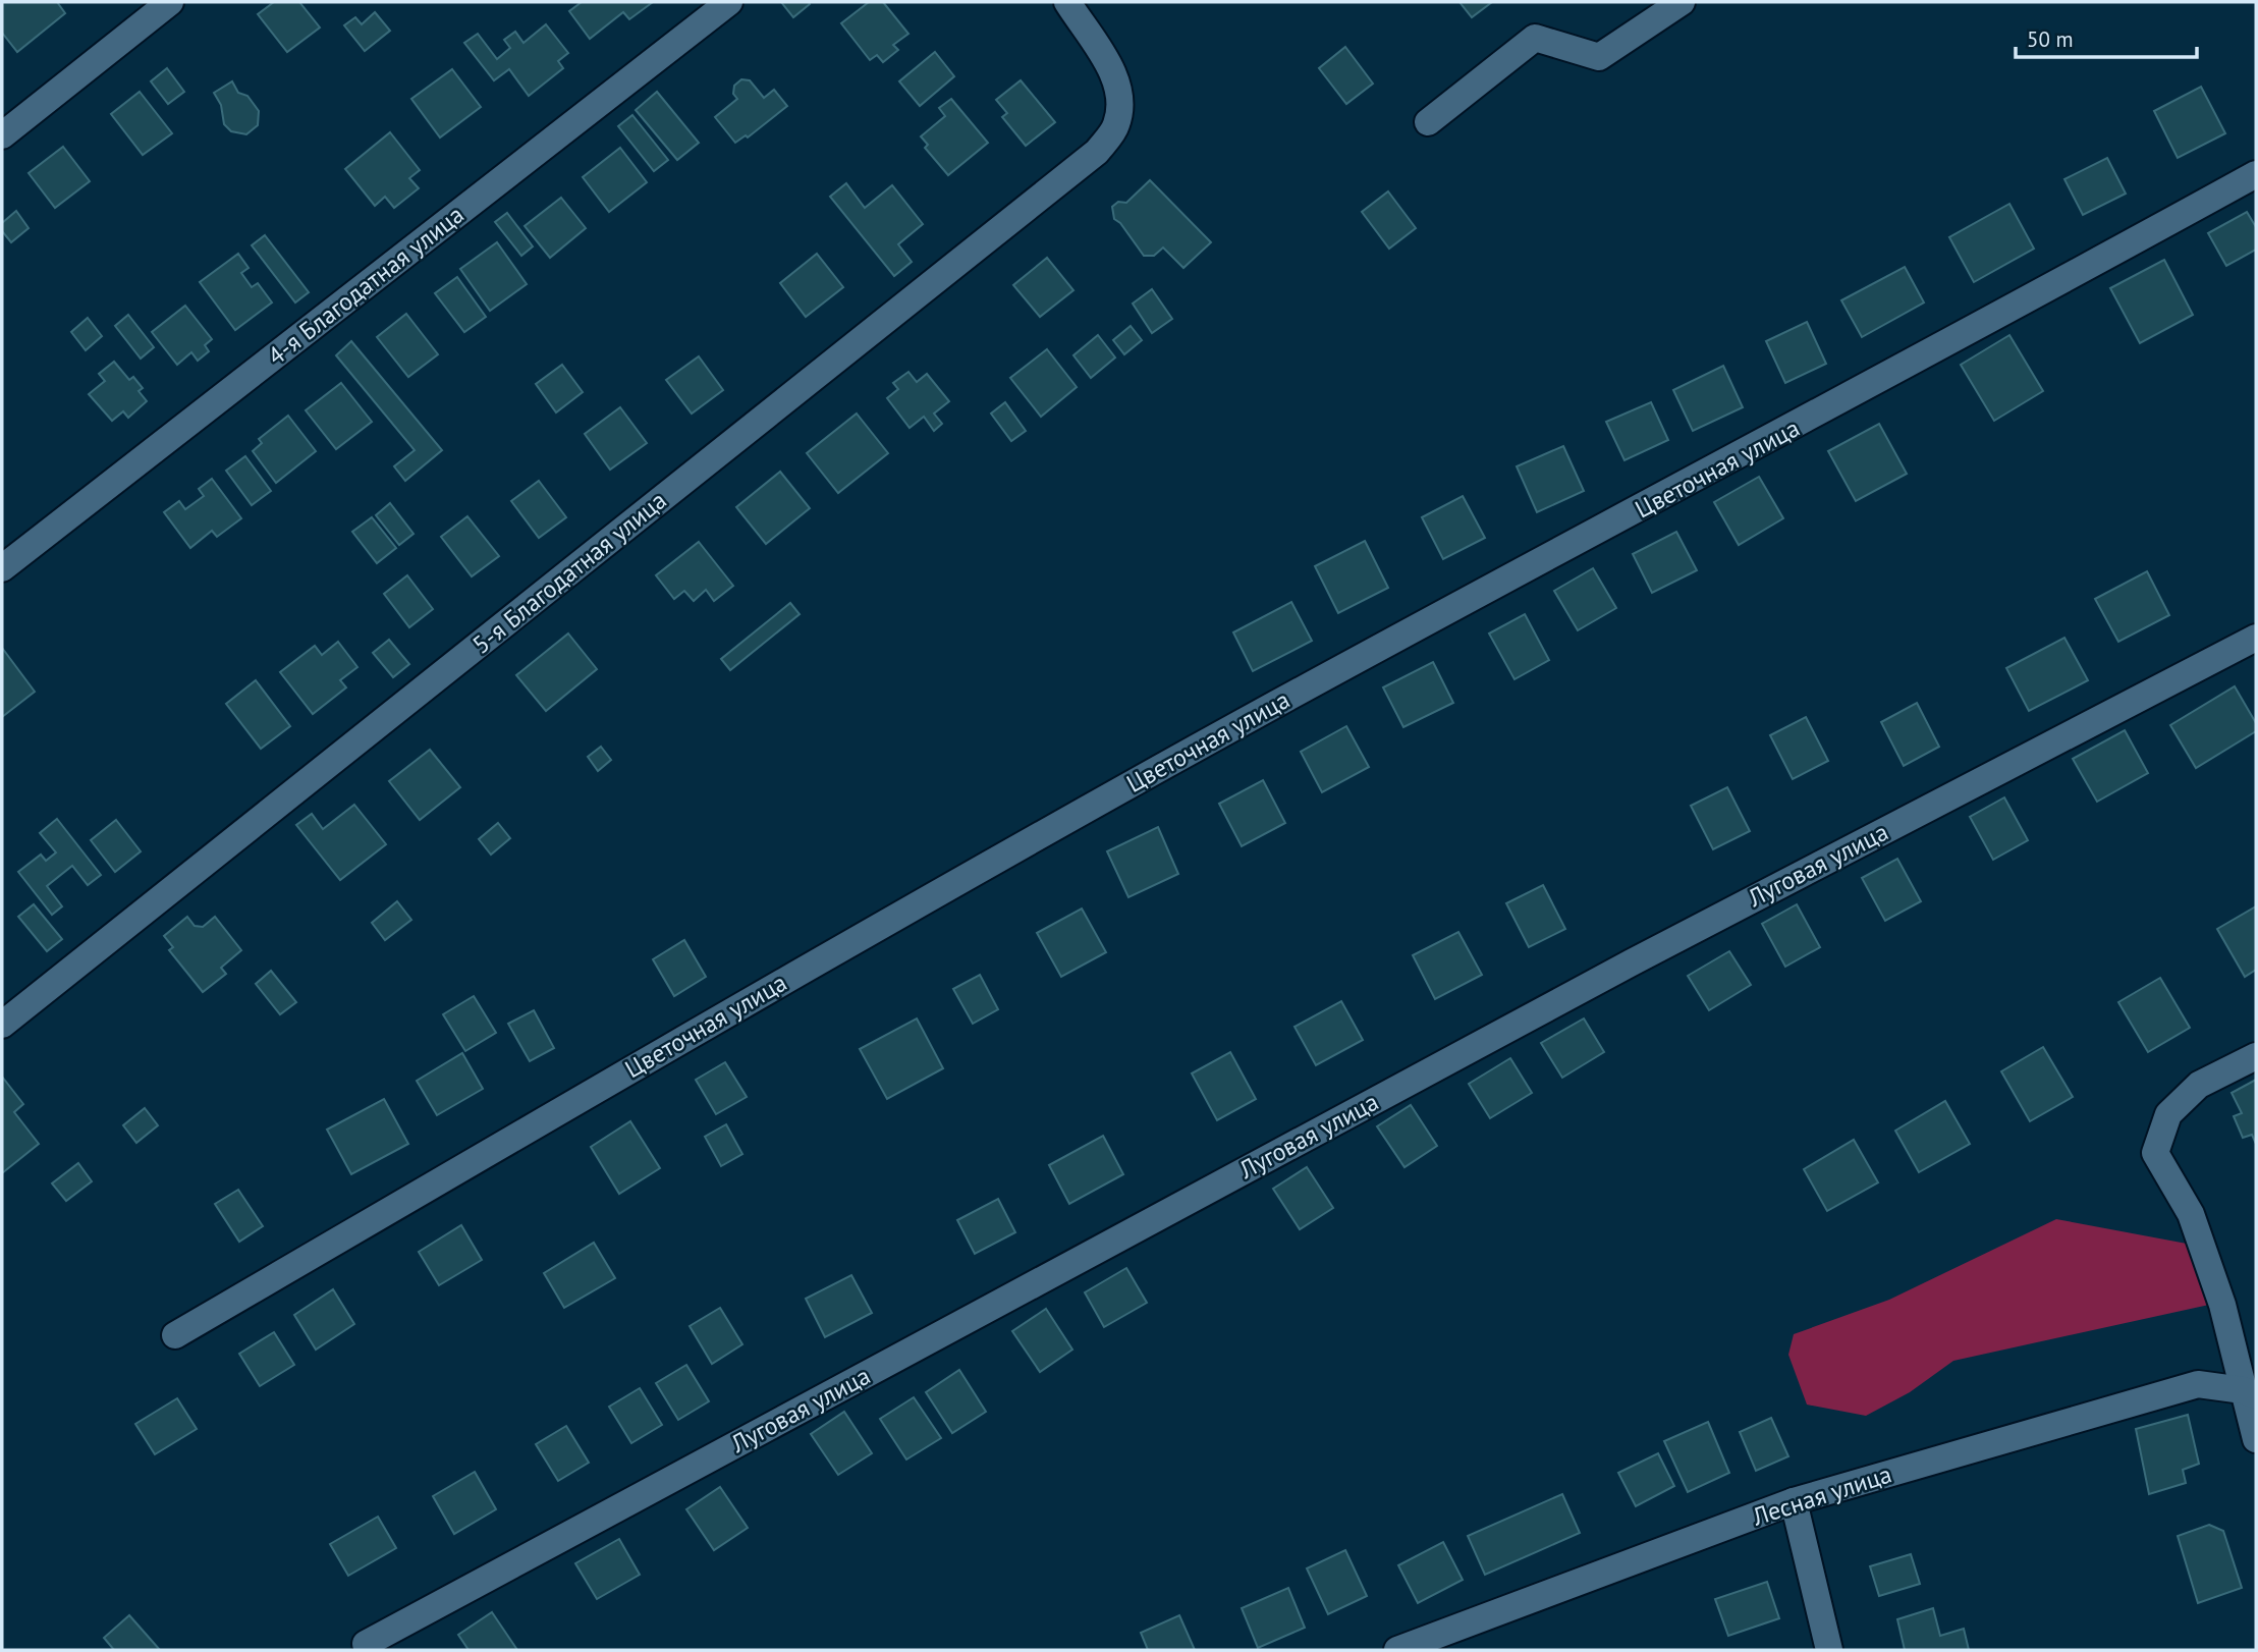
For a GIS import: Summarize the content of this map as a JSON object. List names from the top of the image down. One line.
{"streets":{"street":["4-я Благодатная улица","Цветочная улица","5-я Благодатная улица","Луговая улица","Лесная улица"]},"scale_bar":"50 m"}
